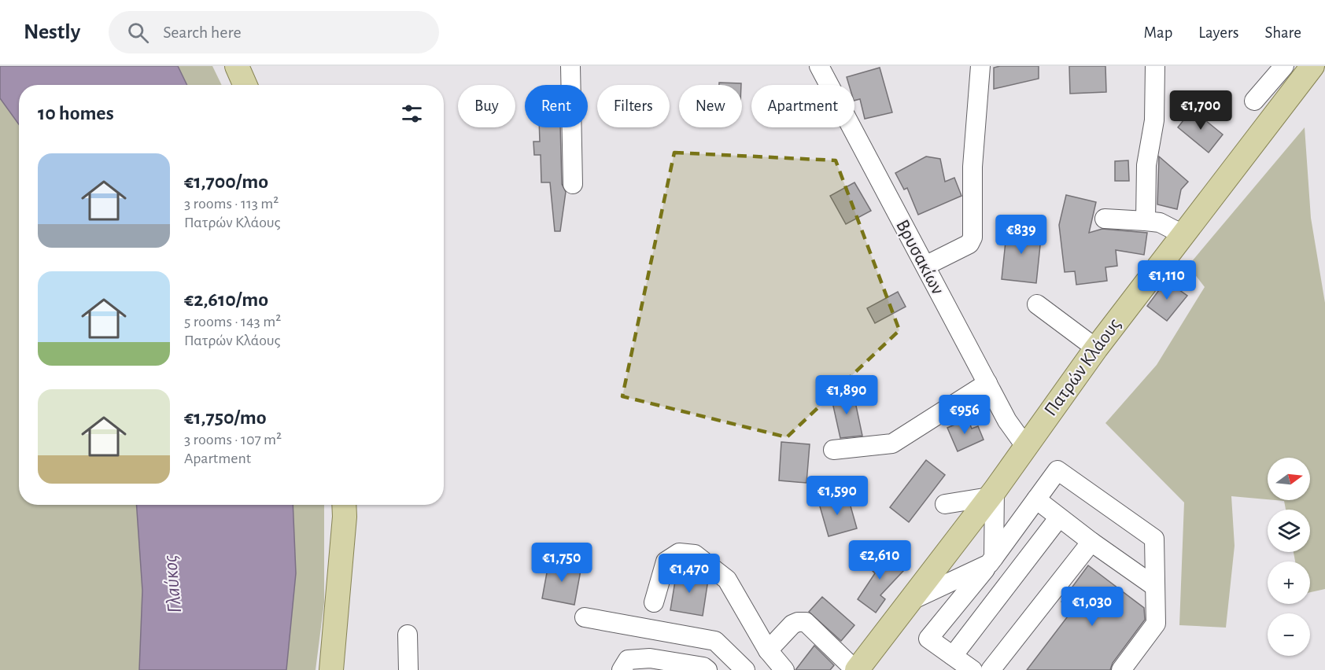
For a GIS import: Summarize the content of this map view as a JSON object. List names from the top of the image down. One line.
{"streets":{"main road":["Πατρών Κλάους"],"street":["Βρυσακίων"]},"crossings":[["Βρυσακίων","Πατρών Κλάους"]],"water":["Γλαύκος"],"north":"right","page":{"header":"Nestly","search":"Search here","nav":["Map","Layers","Share"],"chip":["Buy","Rent","Filters","New","Apartment"],"heading":"10 homes","price":["€1,700","€839","€1,110","€1,890","€956","€1,590","€2,610","€1,750","€1,470","€1,030"],"list":[{"name":"€1,700/mo","note":"3 rooms · 113 m² · Πατρών Κλάους"},{"name":"€2,610/mo","note":"5 rooms · 143 m² · Πατρών Κλάους"},{"name":"€1,750/mo","note":"3 rooms · 107 m² · Apartment"}],"map_buttons":["+","−"]}}
